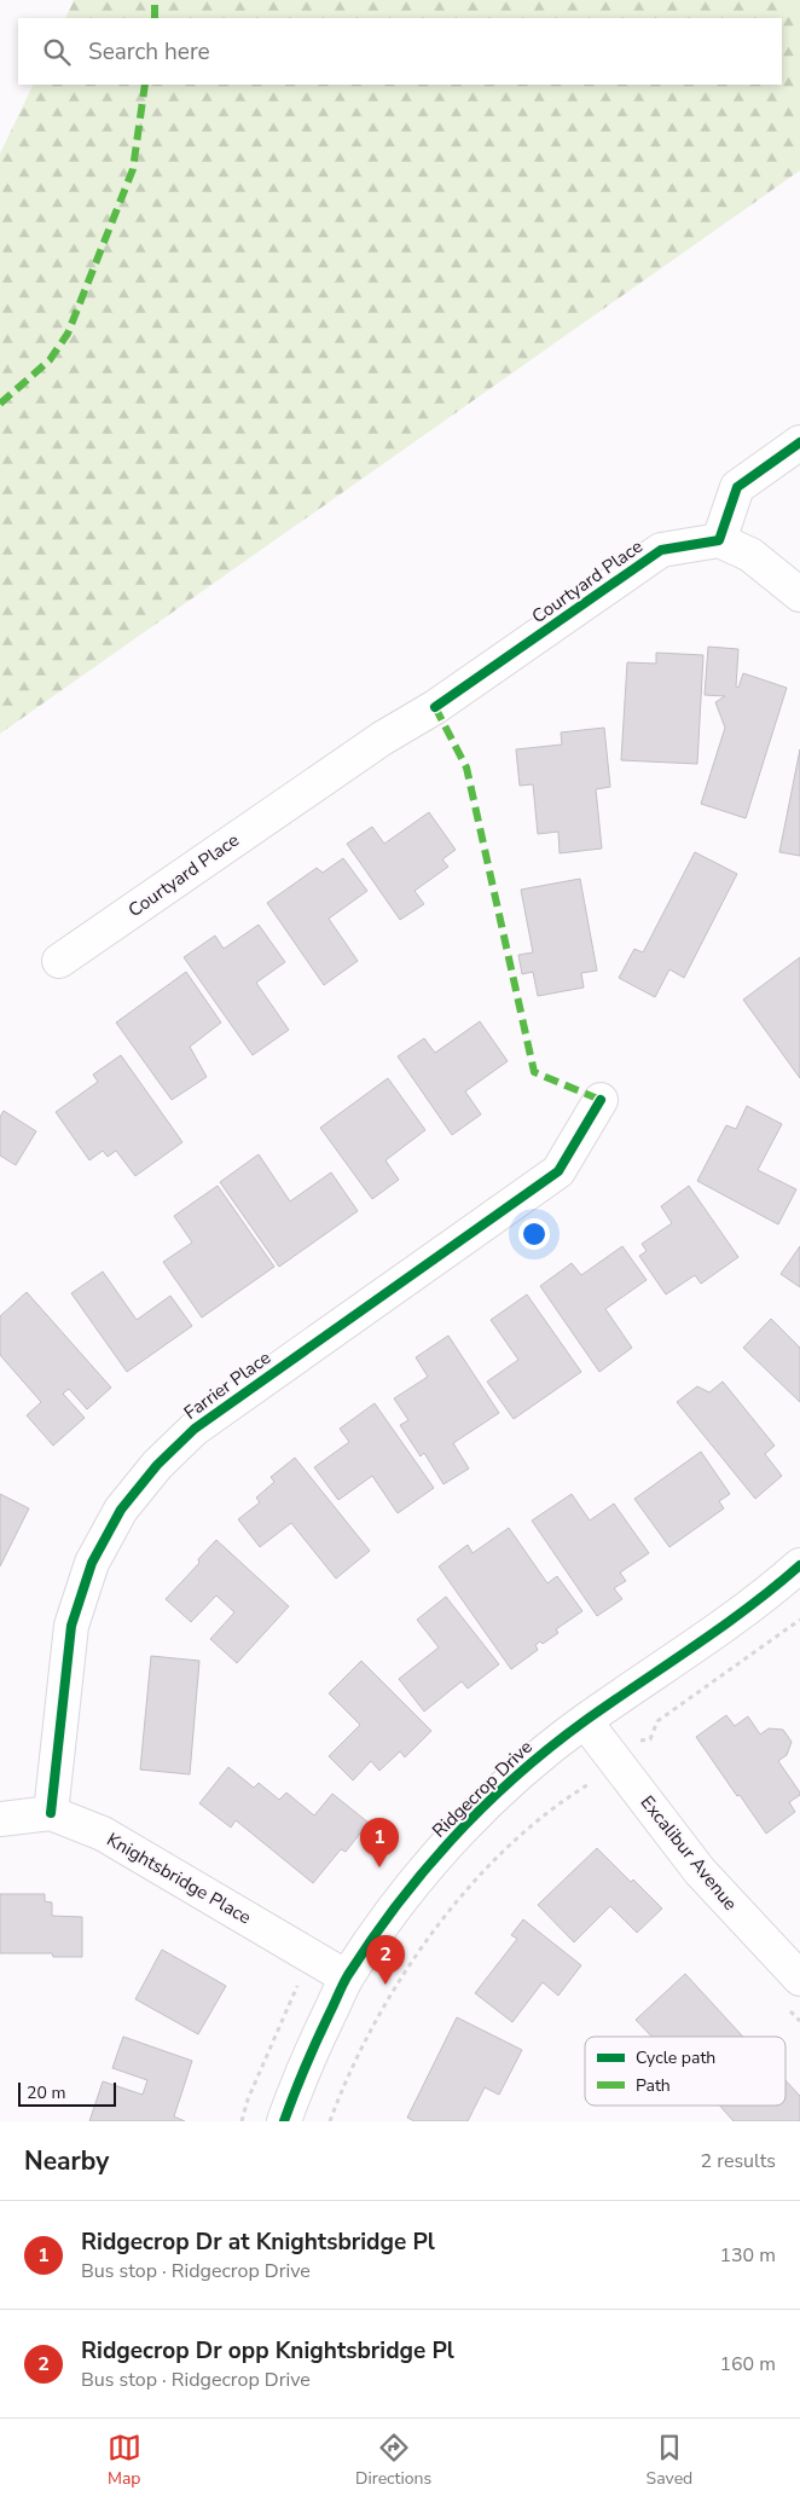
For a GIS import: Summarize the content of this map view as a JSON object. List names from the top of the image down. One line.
{"streets":{"street":["Courtyard Place","Farrier Place","Ridgecrop Drive","Excalibur Avenue","Knightsbridge Place"]},"crossings":[["Farrier Place","Knightsbridge Place"],["Ridgecrop Drive","Excalibur Avenue"],["Ridgecrop Drive","Knightsbridge Place"]],"legend":["Cycle path","Path"],"scale_bar":"20 m","page":{"search":"Search here","pins":["1","2"],"scale":"20 m","heading":["Nearby","2 results"],"list":[{"mark":"1","name":"Ridgecrop Dr at Knightsbridge Pl","note":"Bus stop · Ridgecrop Drive","value":"130 m"},{"mark":"2","name":"Ridgecrop Dr opp Knightsbridge Pl","note":"Bus stop · Ridgecrop Drive","value":"160 m"}],"nav":["Map","Directions","Saved"]}}
